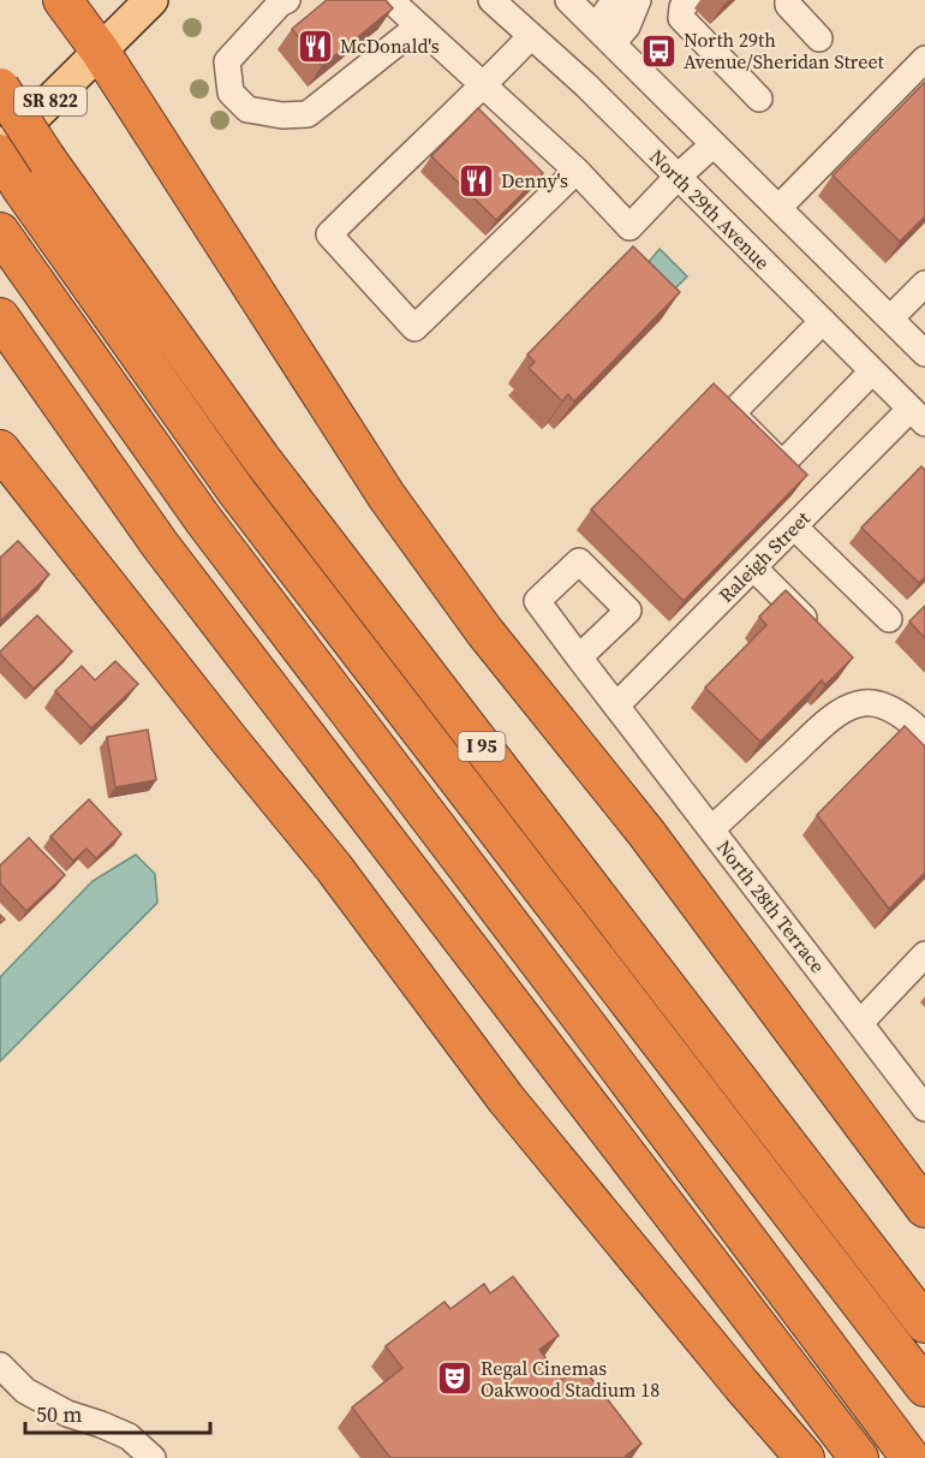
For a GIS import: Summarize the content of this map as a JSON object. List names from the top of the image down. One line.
{"streets":{"highway":["I 95"],"main road":["SR 822"],"street":["North 29th Avenue","Raleigh Street","North 28th Terrace"]},"crossings":[["North 29th Avenue","Raleigh Street"],["Raleigh Street","North 28th Terrace"]],"places":{"restaurant":["McDonald's","Denny's"],"bus stop":["North 29th Avenue/Sheridan Street"],"theatre":["Regal Cinemas Oakwood Stadium 18"]},"scale_bar":"50 m"}
